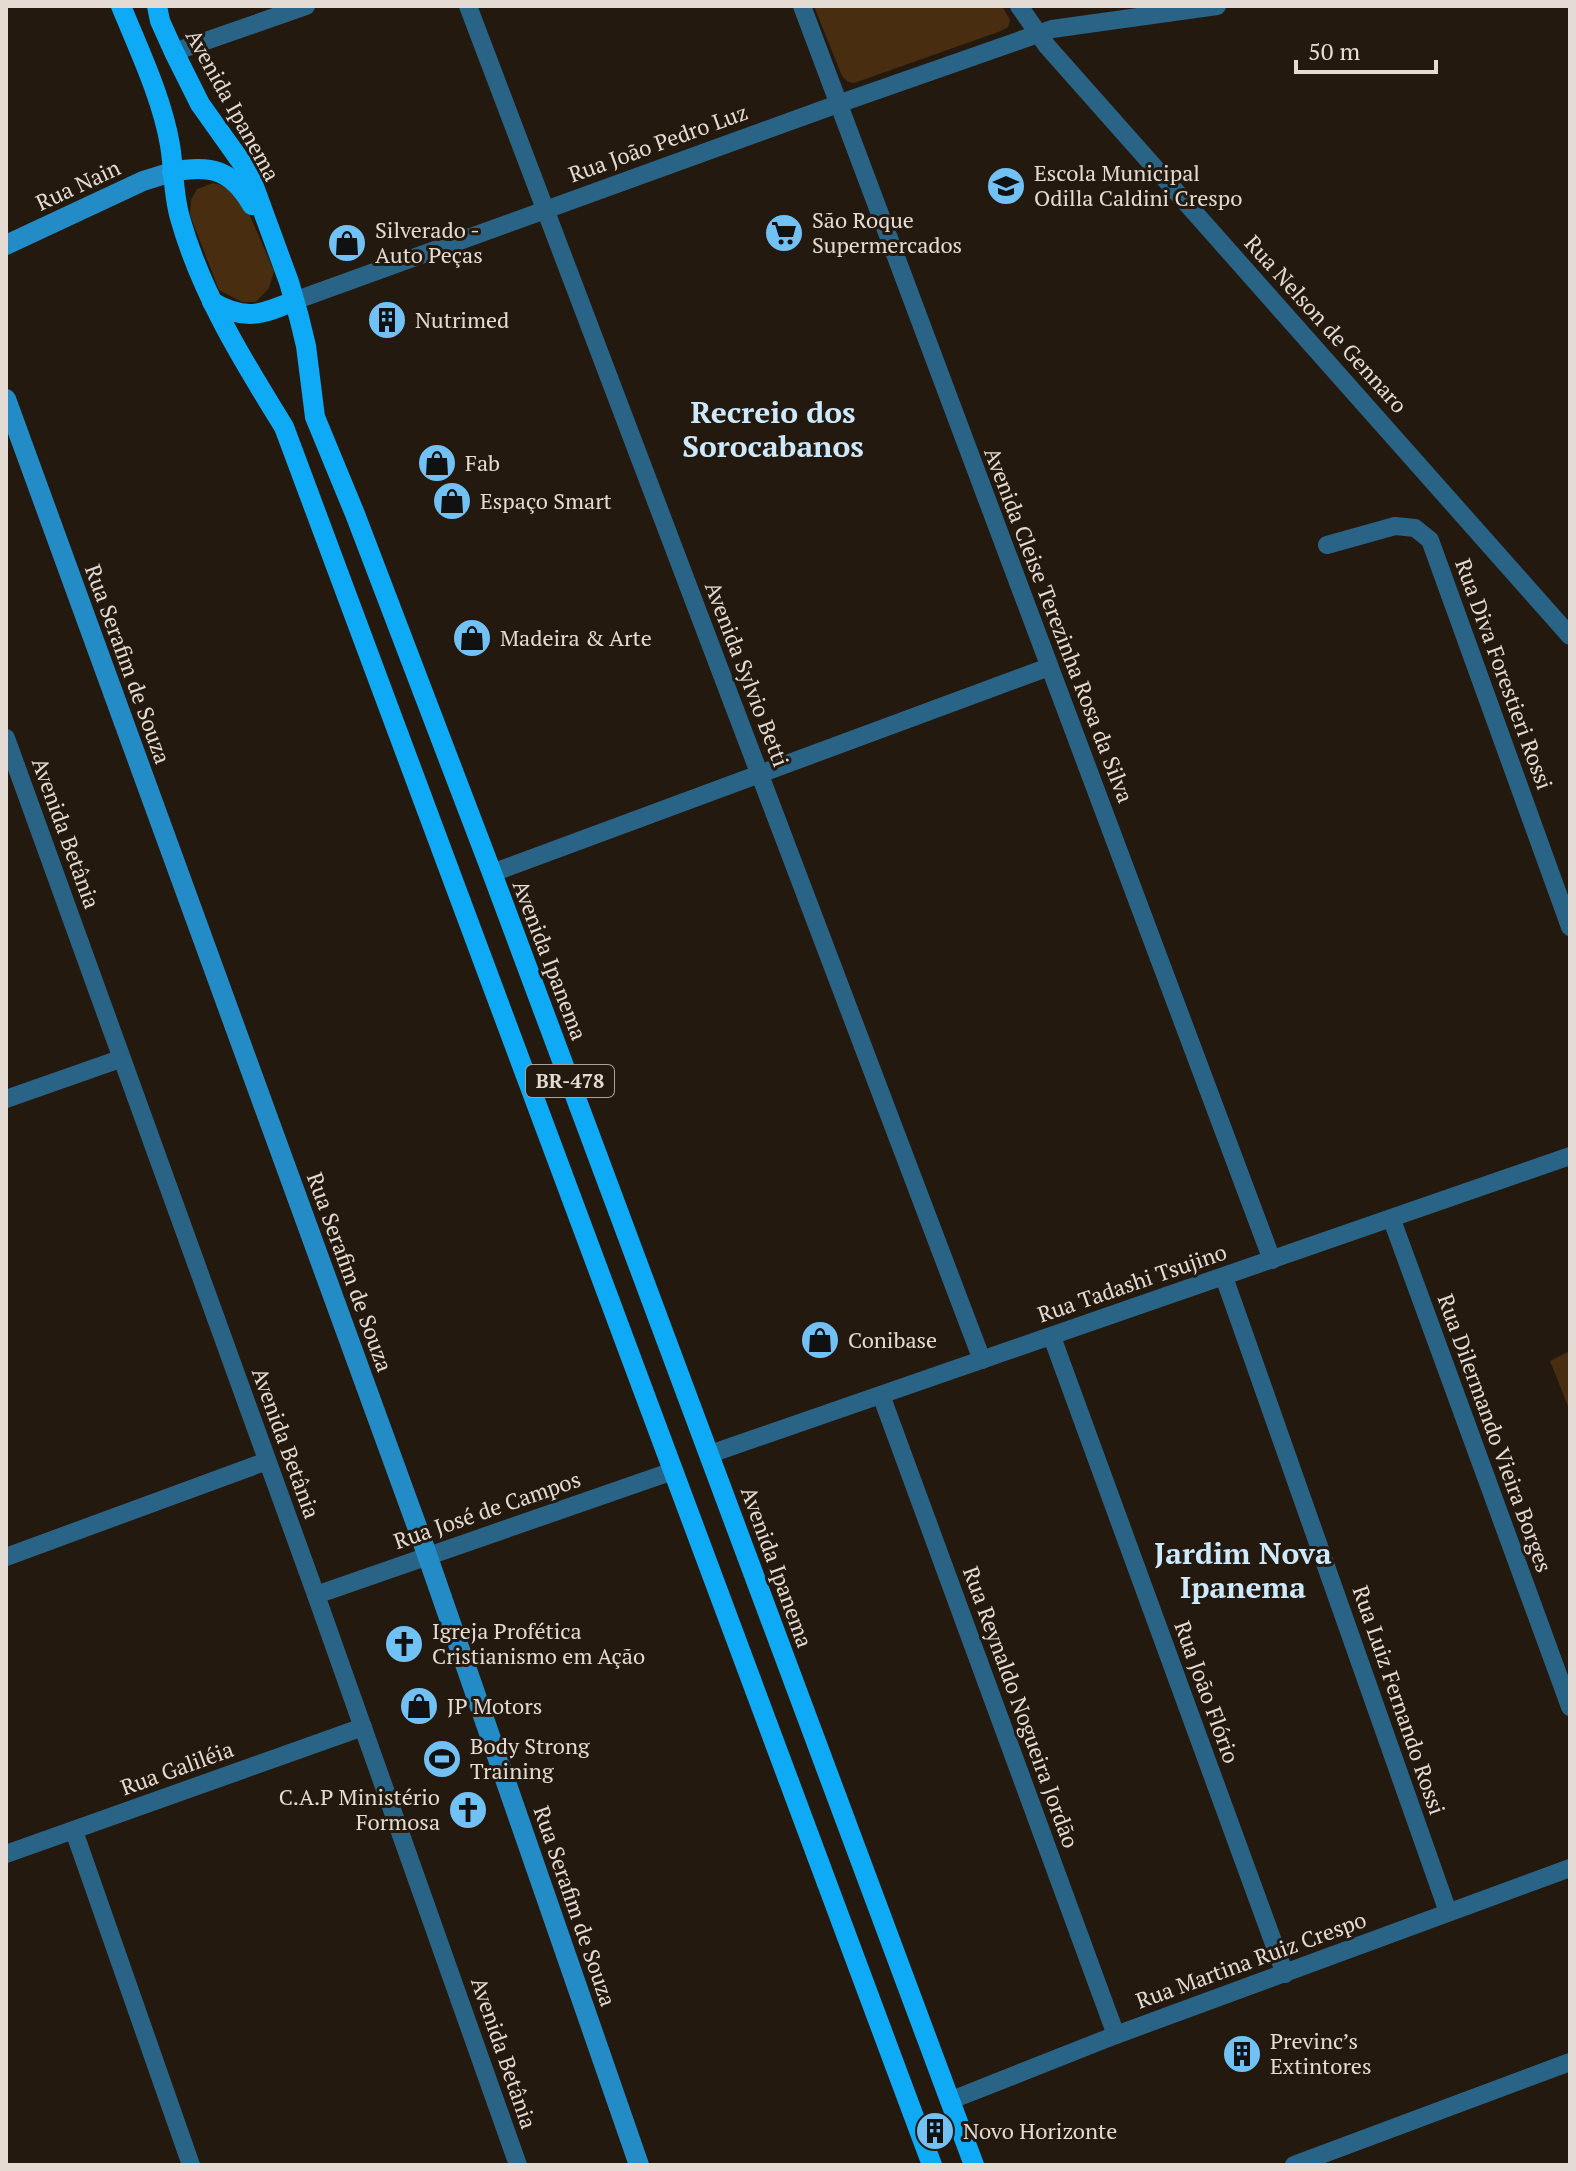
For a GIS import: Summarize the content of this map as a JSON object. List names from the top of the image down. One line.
{"streets":{"main road":["Avenida Ipanema","BR-478"],"street":["Rua João Pedro Luz","Rua Nain","Rua Nelson de Gennaro","Avenida Cleise Terezinha Rosa da Silva","Rua Serafim de Souza","Avenida Sylvio Betti","Rua Diva Forestieri Rossi","Avenida Betânia","Rua Tadashi Tsujino","Rua Dilermando Vieira Borges","Rua José de Campos","Rua João Flório","Rua Luiz Fernando Rossi","Rua Reynaldo Nogueira Jordão","Rua Galiléia","Rua Martina Ruiz Crespo"]},"crossings":[["Avenida Ipanema","Rua João Pedro Luz"],["Avenida Ipanema","Rua Tadashi Tsujino"],["Avenida Ipanema","Rua Martina Ruiz Crespo"],["Rua João Pedro Luz","Rua Nelson de Gennaro"],["Rua João Pedro Luz","Avenida Cleise Terezinha Rosa da Silva"],["Rua João Pedro Luz","Avenida Sylvio Betti"],["Rua Nain","BR-478"],["Avenida Cleise Terezinha Rosa da Silva","Rua Tadashi Tsujino"],["Rua Serafim de Souza","Rua José de Campos"],["Avenida Sylvio Betti","Rua Tadashi Tsujino"],["Avenida Betânia","Rua José de Campos"],["Avenida Betânia","Rua Galiléia"],["BR-478","Rua José de Campos"],["Rua Tadashi Tsujino","Rua Dilermando Vieira Borges"],["Rua Tadashi Tsujino","Rua João Flório"],["Rua Tadashi Tsujino","Rua Luiz Fernando Rossi"],["Rua Tadashi Tsujino","Rua Reynaldo Nogueira Jordão"],["Rua João Flório","Rua Martina Ruiz Crespo"],["Rua Luiz Fernando Rossi","Rua Martina Ruiz Crespo"],["Rua Reynaldo Nogueira Jordão","Rua Martina Ruiz Crespo"]],"districts":["Recreio dos Sorocabanos","Jardim Nova Ipanema"],"places":{"school or university":["Escola Municipal Odilla Caldini Crespo"],"supermarket":["São Roque Supermercados"],"shop":["Silverado - Auto Peças","Fab","Espaço Smart","Madeira & Arte","Conibase","JP Motors"],"building":["Nutrimed","Previnc’s Extintores","Novo Horizonte"],"church":["Igreja Profética Cristianismo em Ação","C.A.P Ministério Formosa"],"sports":["Body Strong Training"]},"scale_bar":"50 m"}
